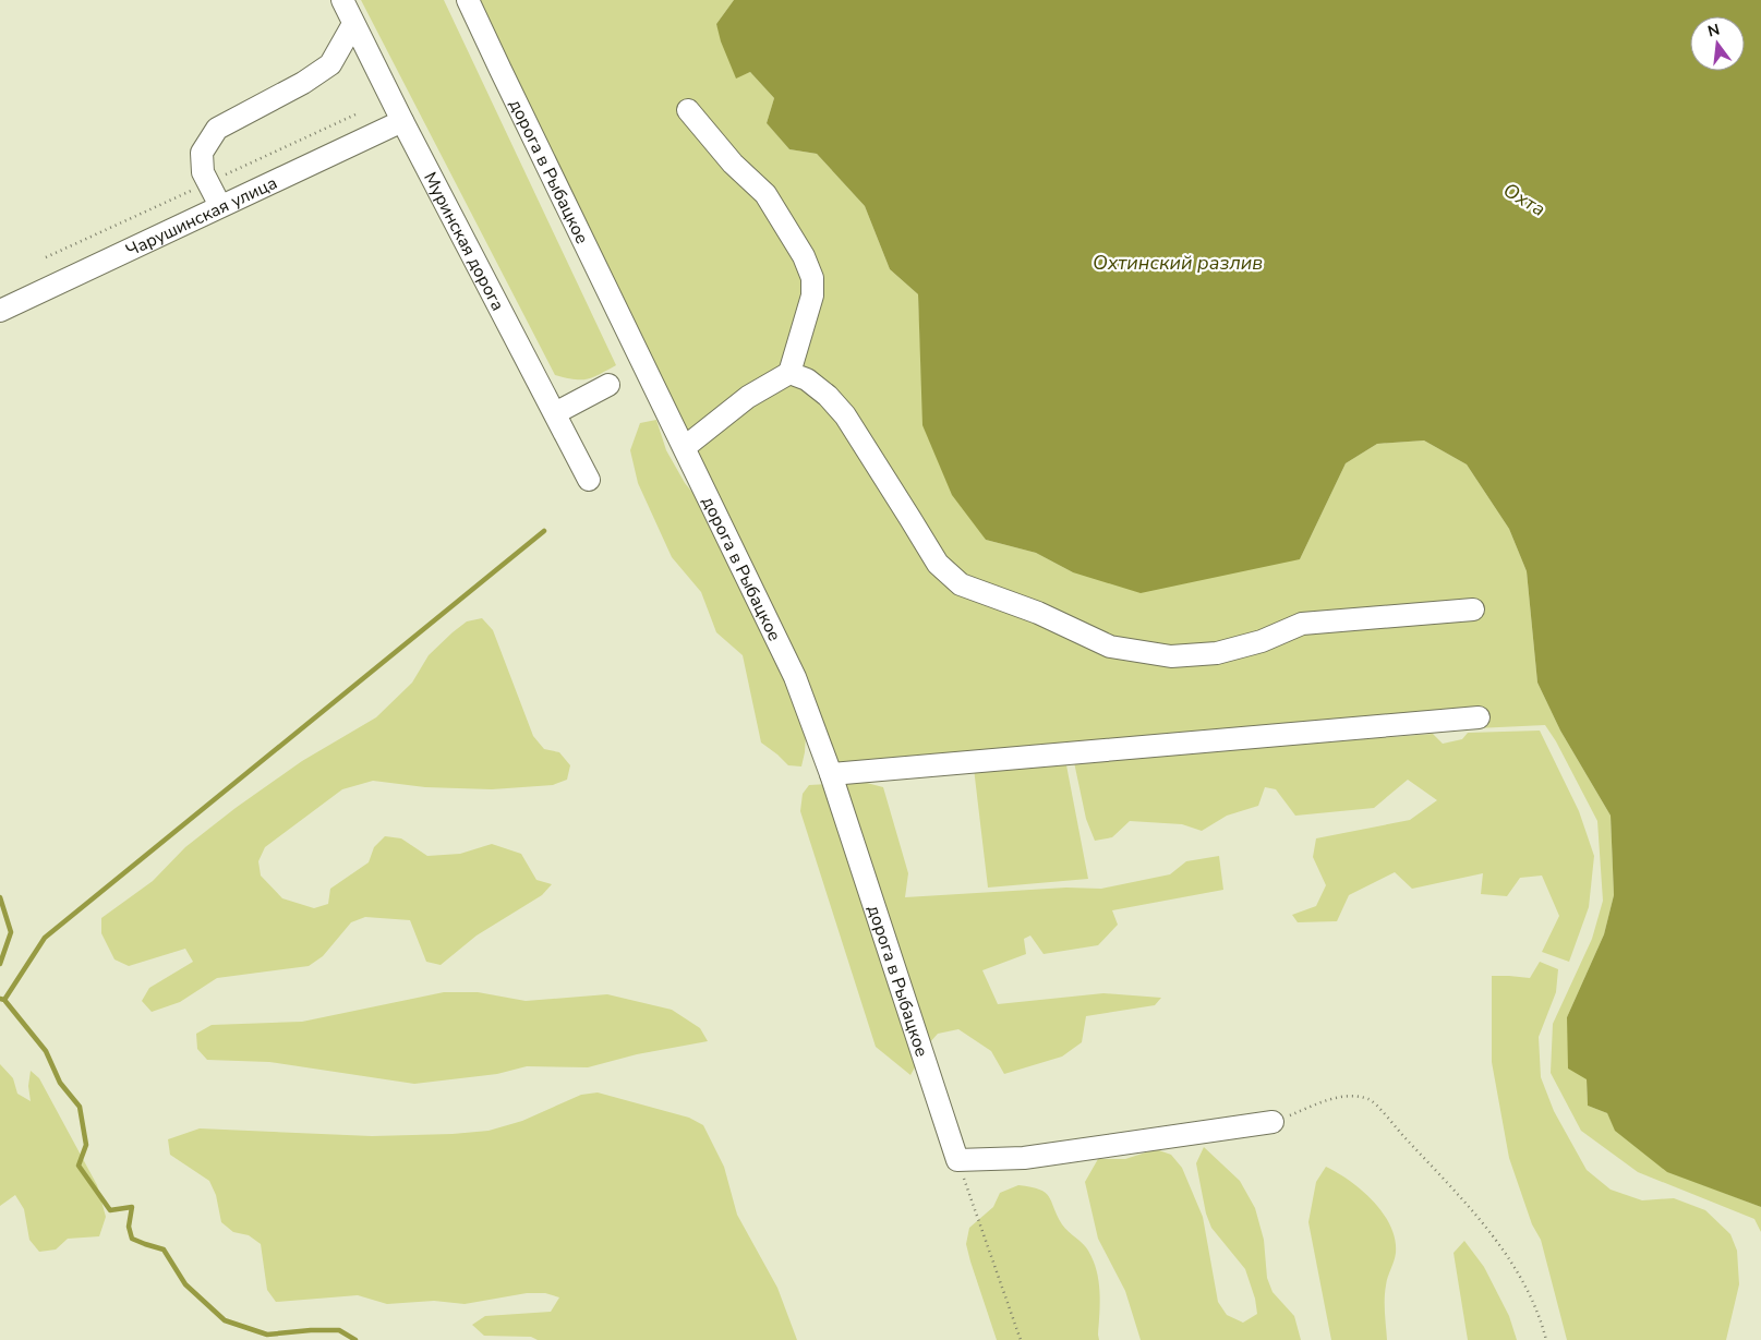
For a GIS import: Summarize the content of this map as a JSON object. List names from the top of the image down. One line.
{"streets":{"street":["дорога в Рыбацкое","Чарушинская улица","Муринская дорога"]},"crossings":[["Чарушинская улица","Муринская дорога"]],"water":["Охта","Охтинский разлив"],"north":"top"}
